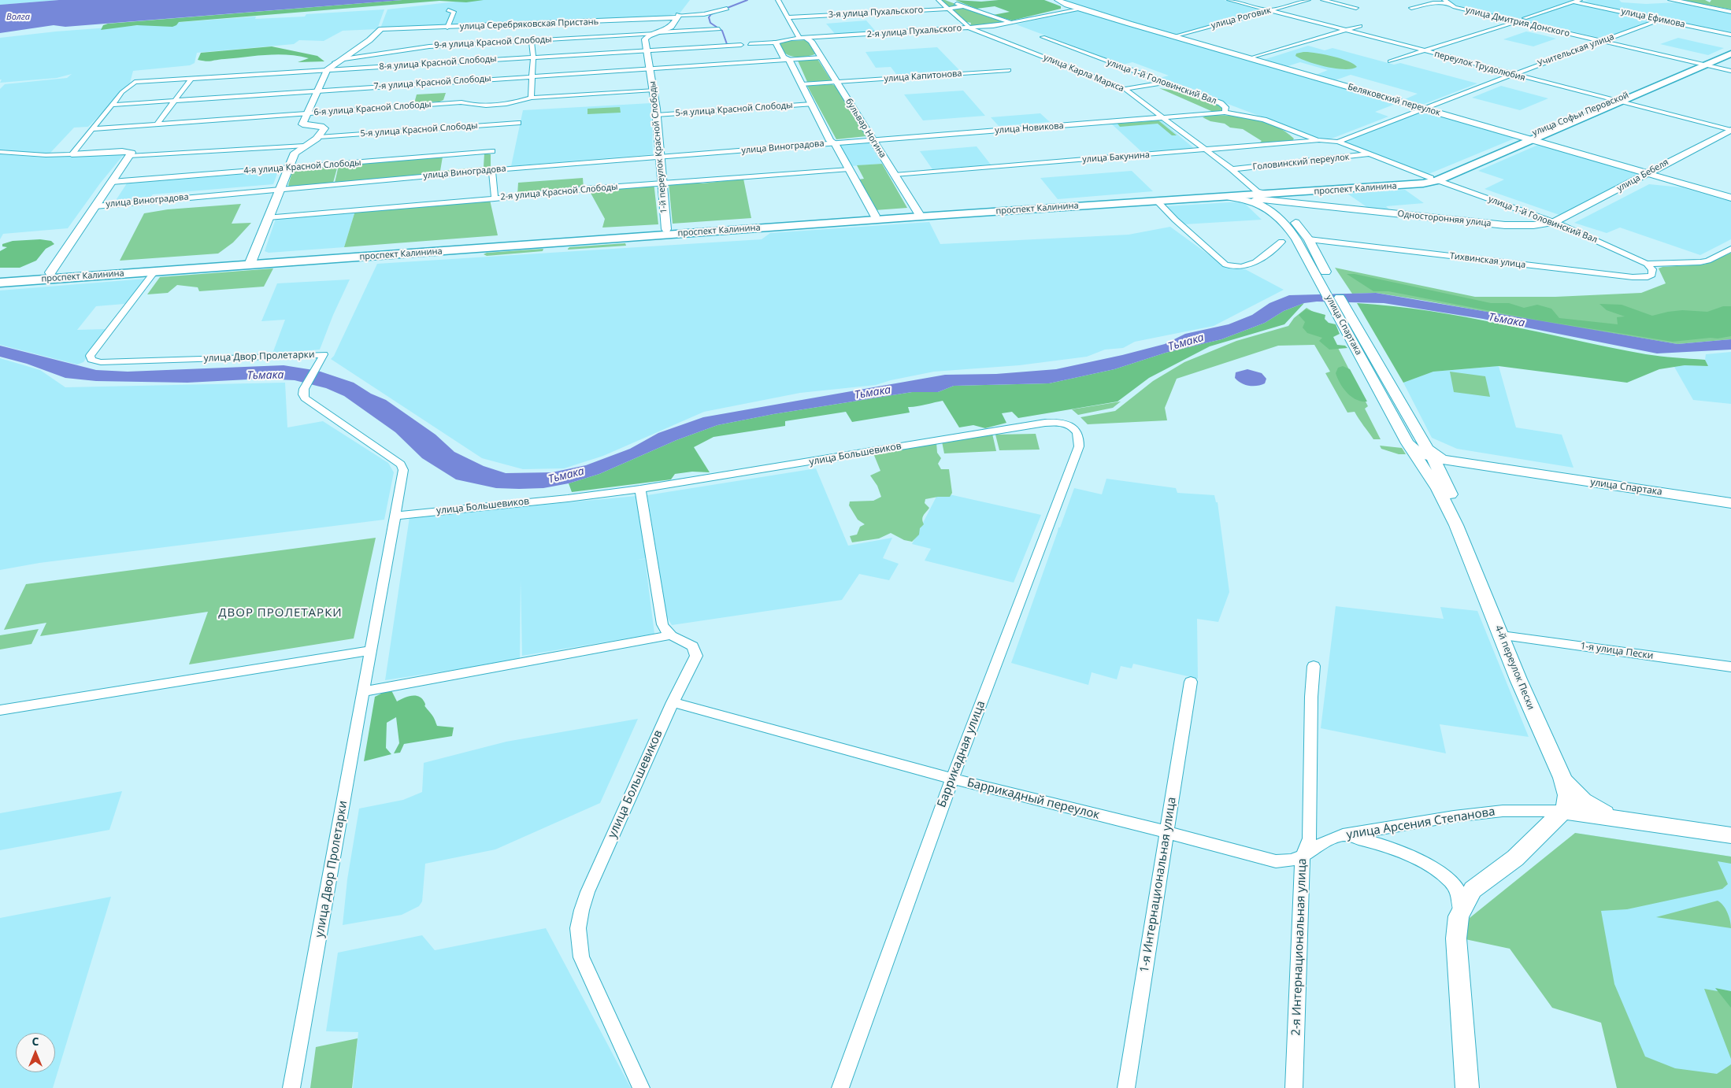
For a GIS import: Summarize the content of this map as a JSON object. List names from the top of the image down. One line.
{"streets":{"main road":["улица Софьи Перовской","проспект Калинина"],"street":["3-я улица Пухальского","улица Роговик","улица Ефимова","улица Дмитрия Донского","улица Серебряковская Пристань","2-я улица Пухальского","9-я улица Красной Слободы","Учительская улица","8-я улица Красной Слободы","переулок Трудолюбия","улица Карла Маркса","улица Капитонова","улица 1-й Головинский Вал","7-я улица Красной Слободы","Беляковский переулок","6-я улица Красной Слободы","5-я улица Красной Слободы","бульвар Ногина","улица Новикова","1-й переулок Красной Слободы","улица Виноградова","улица Бакунина","Головинский переулок","4-я улица Красной Слободы","улица Бебеля","2-я улица Красной Слободы","Односторонняя улица","Тихвинская улица","улица Спартака","улица Двор Пролетарки","улица Большевиков","1-я улица Пески","4-й переулок Пески","Баррикадная улица","Баррикадный переулок","улица Арсения Степанова","1-я Интернациональная улица","2-я Интернациональная улица"]},"crossings":[["3-я улица Пухальского","улица Карла Маркса"],["3-я улица Пухальского","бульвар Ногина"],["улица Роговик","переулок Трудолюбия"],["улица Роговик","Беляковский переулок"],["улица Ефимова","Учительская улица"],["улица Дмитрия Донского","Учительская улица"],["улица Дмитрия Донского","улица Софьи Перовской"],["улица Серебряковская Пристань","9-я улица Красной Слободы"],["2-я улица Пухальского","улица Карла Маркса"],["2-я улица Пухальского","Беляковский переулок"],["2-я улица Пухальского","бульвар Ногина"],["Учительская улица","переулок Трудолюбия"],["Учительская улица","улица 1-й Головинский Вал"],["Учительская улица","Беляковский переулок"],["Учительская улица","улица Бакунина"],["8-я улица Красной Слободы","7-я улица Красной Слободы"],["8-я улица Красной Слободы","1-й переулок Красной Слободы"],["переулок Трудолюбия","улица Софьи Перовской"],["переулок Трудолюбия","улица Бебеля"],["улица Карла Маркса","улица Новикова"],["улица Карла Маркса","улица Бакунина"],["улица Карла Маркса","Головинский переулок"],["улица Карла Маркса","проспект Калинина"],["улица Карла Маркса","улица Спартака"],["улица Капитонова","бульвар Ногина"],["улица 1-й Головинский Вал","улица Софьи Перовской"],["улица 1-й Головинский Вал","улица Новикова"],["улица 1-й Головинский Вал","улица Бакунина"],["улица 1-й Головинский Вал","Головинский переулок"],["улица 1-й Головинский Вал","улица Бебеля"],["улица 1-й Головинский Вал","проспект Калинина"],["улица 1-й Головинский Вал","Односторонняя улица"],["улица 1-й Головинский Вал","Тихвинская улица"],["7-я улица Красной Слободы","бульвар Ногина"],["7-я улица Красной Слободы","1-й переулок Красной Слободы"],["Беляковский переулок","улица Софьи Перовской"],["Беляковский переулок","улица Бебеля"],["6-я улица Красной Слободы","1-й переулок Красной Слободы"],["5-я улица Красной Слободы","1-й переулок Красной Слободы"],["улица Софьи Перовской","проспект Калинина"],["бульвар Ногина","улица Новикова"],["бульвар Ногина","улица Бакунина"],["бульвар Ногина","проспект Калинина"],["улица Новикова","улица Виноградова"],["1-й переулок Красной Слободы","улица Виноградова"],["1-й переулок Красной Слободы","проспект Калинина"],["1-й переулок Красной Слободы","2-я улица Красной Слободы"],["улица Бебеля","Односторонняя улица"],["проспект Калинина","Односторонняя улица"],["проспект Калинина","улица Спартака"],["проспект Калинина","улица Двор Пролетарки"],["Тихвинская улица","улица Спартака"],["улица Спартака","4-й переулок Пески"],["улица Двор Пролетарки","улица Большевиков"],["улица Большевиков","Баррикадная улица"],["улица Большевиков","Баррикадный переулок"],["1-я улица Пески","4-й переулок Пески"],["4-й переулок Пески","улица Арсения Степанова"],["Баррикадная улица","Баррикадный переулок"],["Баррикадный переулок","улица Арсения Степанова"],["Баррикадный переулок","1-я Интернациональная улица"],["Баррикадный переулок","2-я Интернациональная улица"],["улица Арсения Степанова","2-я Интернациональная улица"]],"districts":["ДВОР ПРОЛЕТАРКИ"],"water":["Волга","Тьмака"],"north":"top"}
